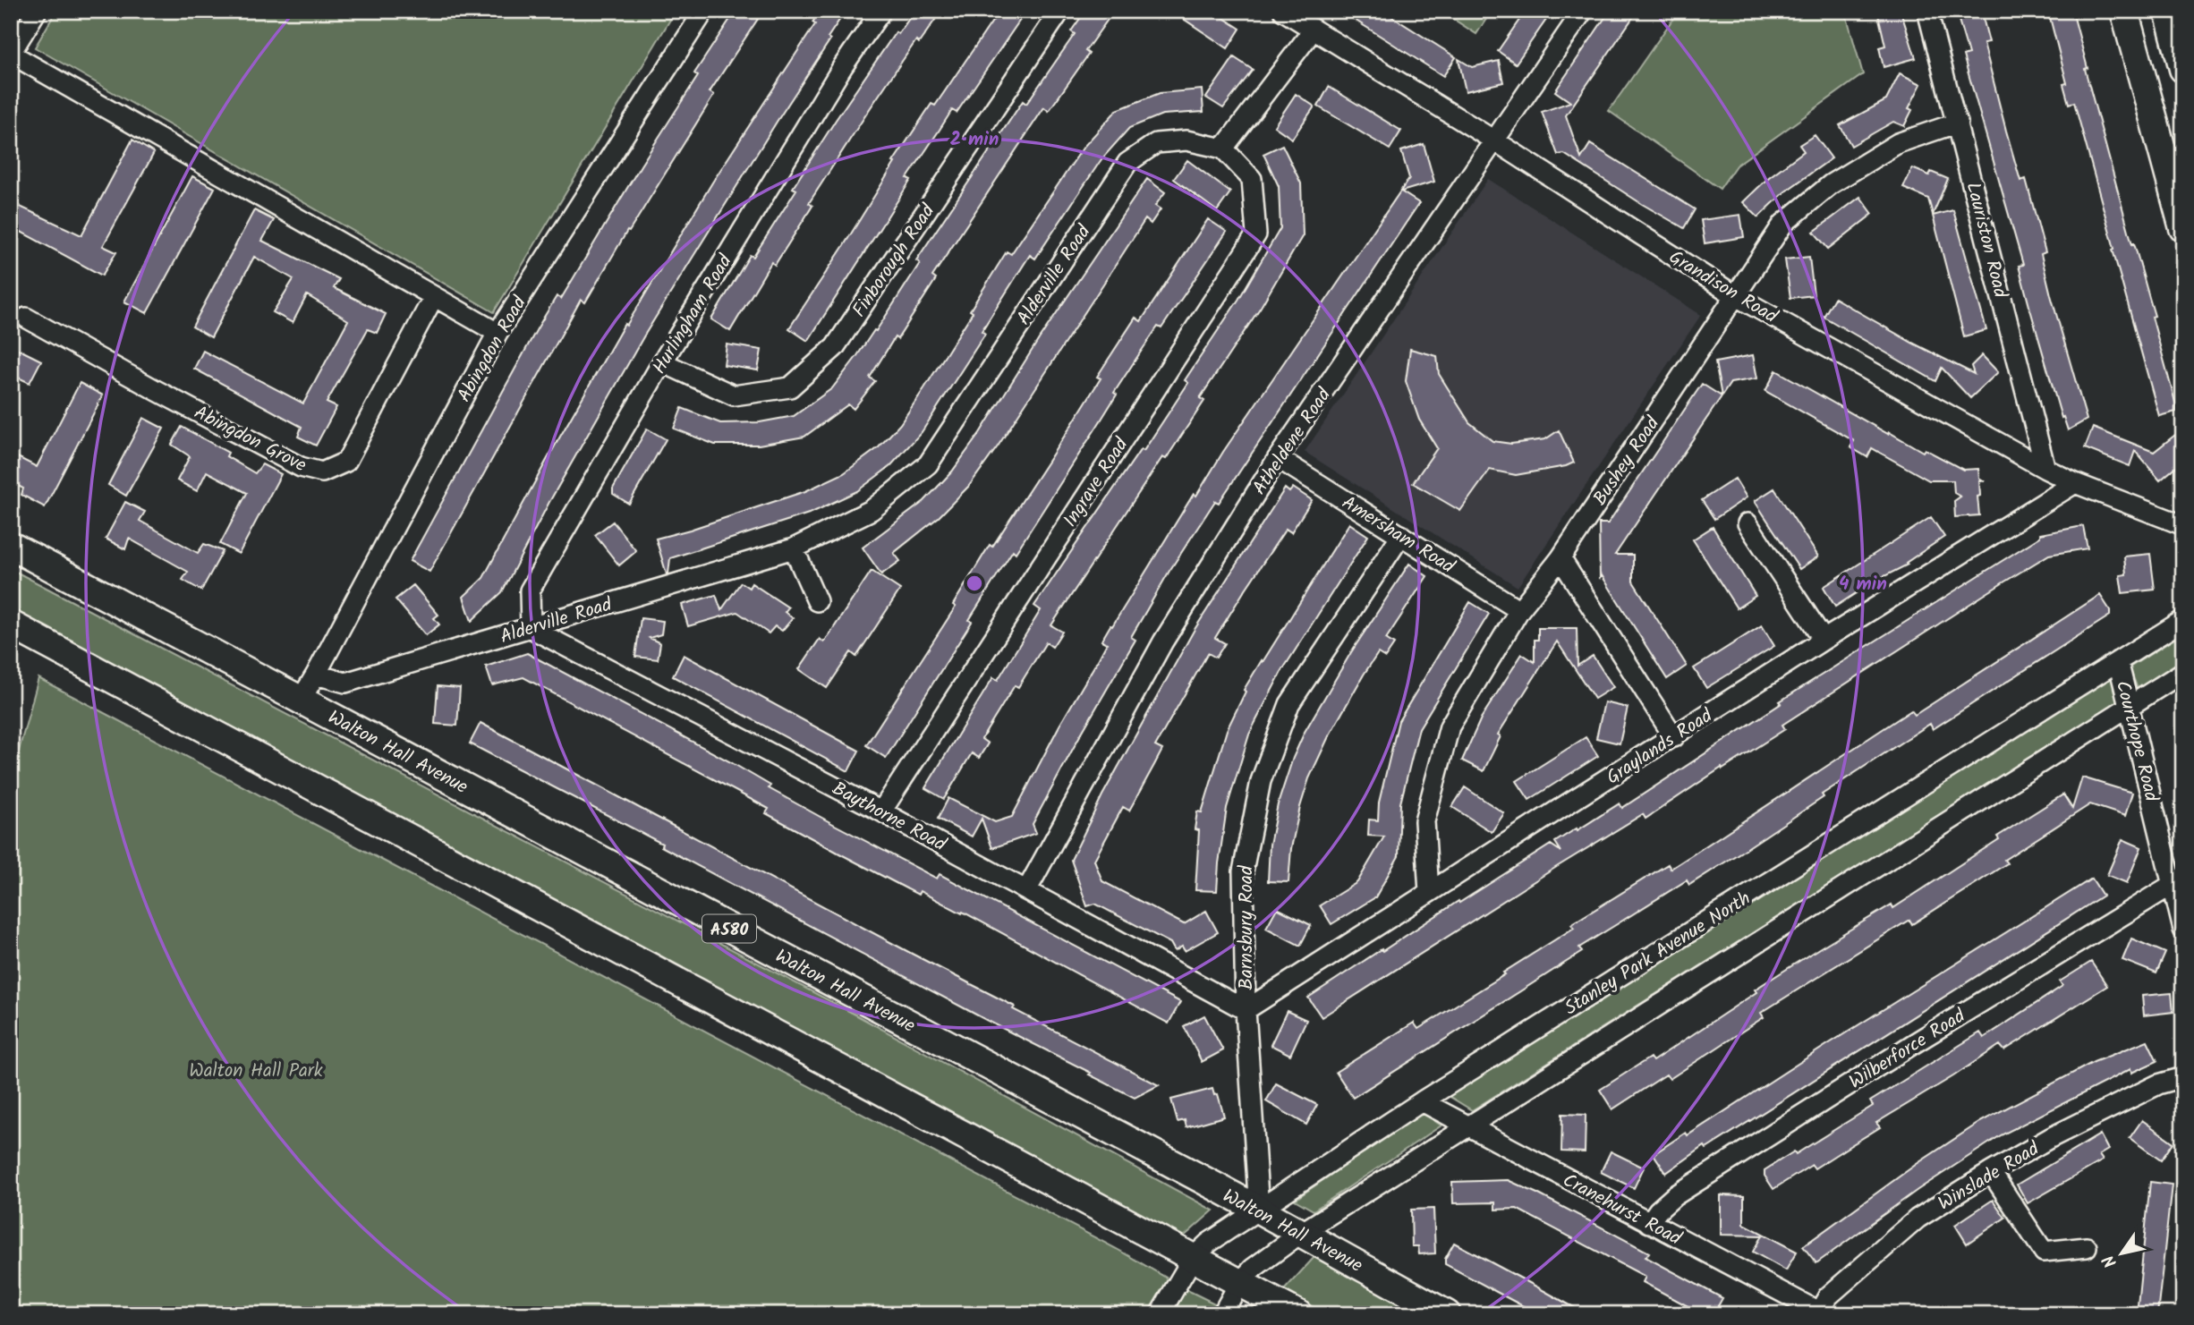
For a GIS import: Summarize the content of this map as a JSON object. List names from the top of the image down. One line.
{"streets":{"highway":["Walton Hall Avenue","A580"],"street":["Lauriston Road","Finborough Road","Alderville Road","Grandison Road","Hurlingham Road","Abingdon Road","Abingdon Grove","Atheldene Road","Bushey Road","Ingrave Road","Amersham Road","Courthope Road","Graylands Road","Baythorne Road","Barnsbury Road","Stanley Park Avenue North","Wilberforce Road","Winslade Road","Cranehurst Road"]},"crossings":[["Lauriston Road","Grandison Road"],["Lauriston Road","Bushey Road"],["Finborough Road","Hurlingham Road"],["Alderville Road","Hurlingham Road"],["Alderville Road","Abingdon Road"],["Alderville Road","Ingrave Road"],["Alderville Road","Baythorne Road"],["Grandison Road","Atheldene Road"],["Grandison Road","Bushey Road"],["Grandison Road","Graylands Road"],["Hurlingham Road","Baythorne Road"],["Abingdon Road","Walton Hall Avenue"],["Atheldene Road","Amersham Road"],["Atheldene Road","Baythorne Road"],["Bushey Road","Amersham Road"],["Bushey Road","Graylands Road"],["Ingrave Road","Baythorne Road"],["Amersham Road","Barnsbury Road"],["Courthope Road","Stanley Park Avenue North"],["Courthope Road","Wilberforce Road"],["Graylands Road","Baythorne Road"],["Graylands Road","Barnsbury Road"],["Walton Hall Avenue","Barnsbury Road"],["Walton Hall Avenue","Stanley Park Avenue North"],["Baythorne Road","Barnsbury Road"],["Barnsbury Road","Stanley Park Avenue North"],["Stanley Park Avenue North","Cranehurst Road"],["Wilberforce Road","Cranehurst Road"],["Winslade Road","Cranehurst Road"]],"parks":["Walton Hall Park"],"north":"bottom left","rings":["2 min","4 min"]}
